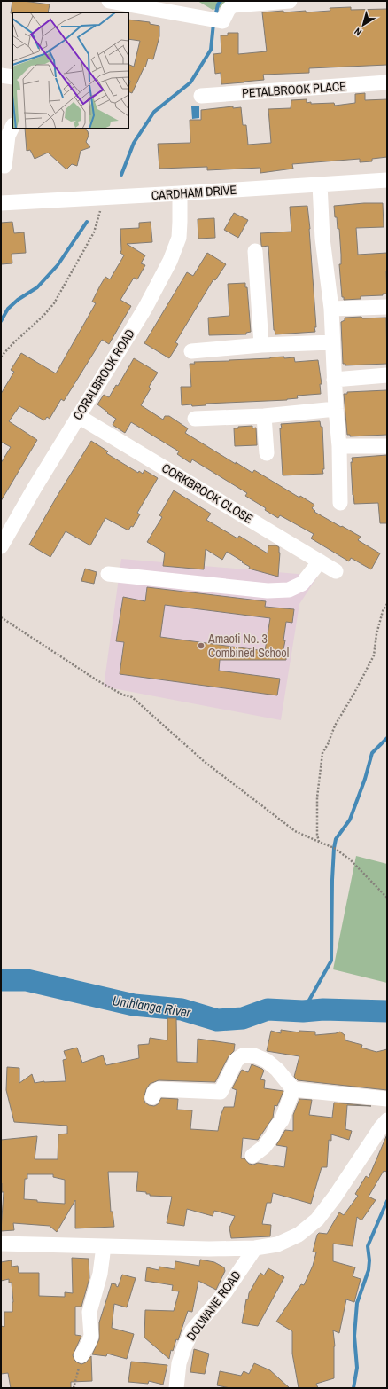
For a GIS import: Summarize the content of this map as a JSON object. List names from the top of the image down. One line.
{"streets":{"street":["PETALBROOK PLACE","CARDHAM DRIVE","CORALBROOK ROAD","CORKBROOK CLOSE","DOLWANE ROAD"]},"crossings":[["CARDHAM DRIVE","CORALBROOK ROAD"],["CORALBROOK ROAD","CORKBROOK CLOSE"]],"water":["Umhlanga River"],"places":["Amaoti No. 3 Combined School"],"north":"bottom left"}
